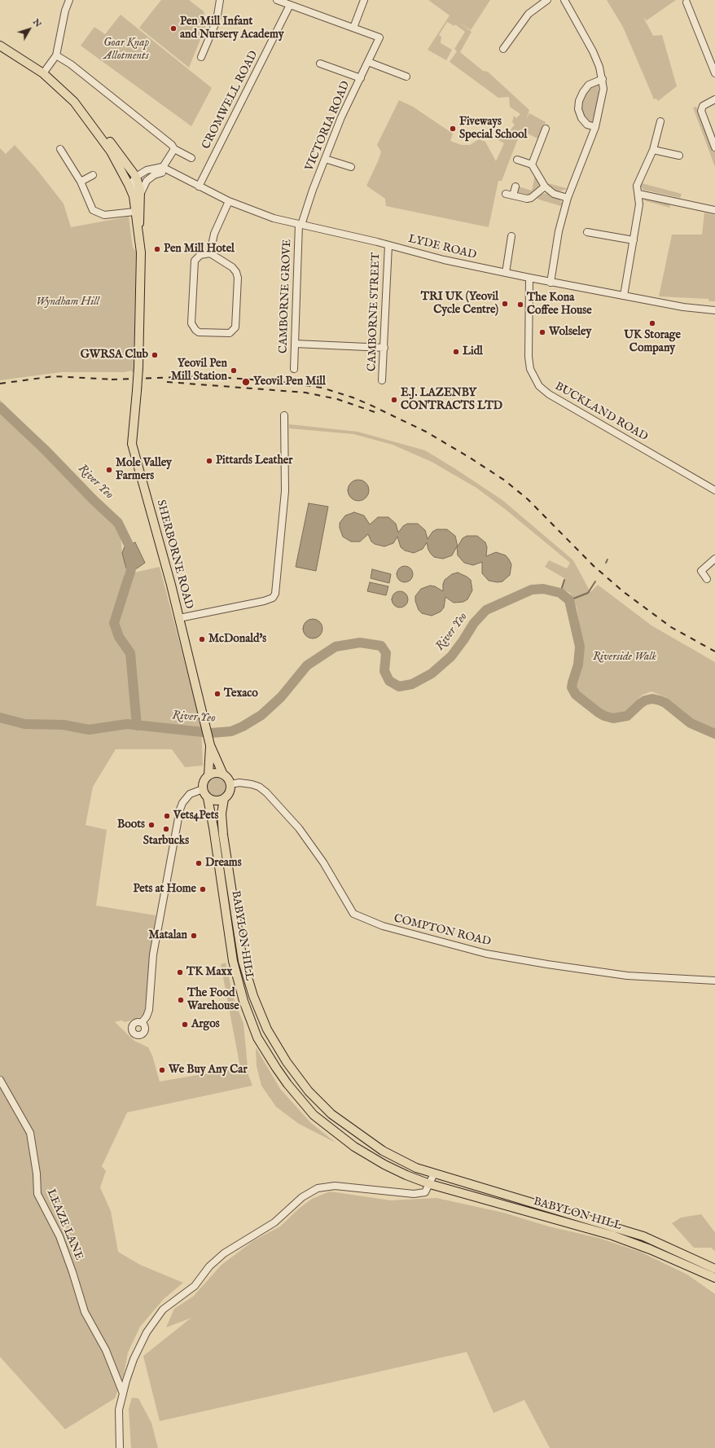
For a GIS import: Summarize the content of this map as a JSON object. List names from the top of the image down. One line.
{"streets":{"main road":["SHERBORNE ROAD","BABYLON HILL"],"street":["CROMWELL ROAD","VICTORIA ROAD","LYDE ROAD","CAMBORNE GROVE","CAMBORNE STREET","BUCKLAND ROAD","COMPTON ROAD","LEAZE LANE"]},"crossings":[["CROMWELL ROAD","LYDE ROAD"],["VICTORIA ROAD","LYDE ROAD"],["VICTORIA ROAD","CAMBORNE GROVE"],["LYDE ROAD","CAMBORNE GROVE"],["LYDE ROAD","CAMBORNE STREET"],["LYDE ROAD","BUCKLAND ROAD"],["COMPTON ROAD","BABYLON HILL"]],"water":["River Yeo"],"parks":["Goar Knap Allotments","Wyndham Hill","Riverside Walk"],"places":["Pen Mill Infant and Nursery Academy","Fiveways Special School","Pen Mill Hotel","TRI UK (Yeovil Cycle Centre)","The Kona Coffee House","UK Storage Company","Wolseley","Lidl","GWRSA Club","Yeovil Pen Mill Station","Yeovil Pen Mill","E.J. LAZENBY CONTRACTS LTD","Pittards Leather","Mole Valley Farmers","McDonald's","Texaco","Vets4Pets","Boots","Starbucks","Dreams","Pets at Home","Matalan","TK Maxx","The Food Warehouse","Argos","We Buy Any Car"],"north":"top right"}
